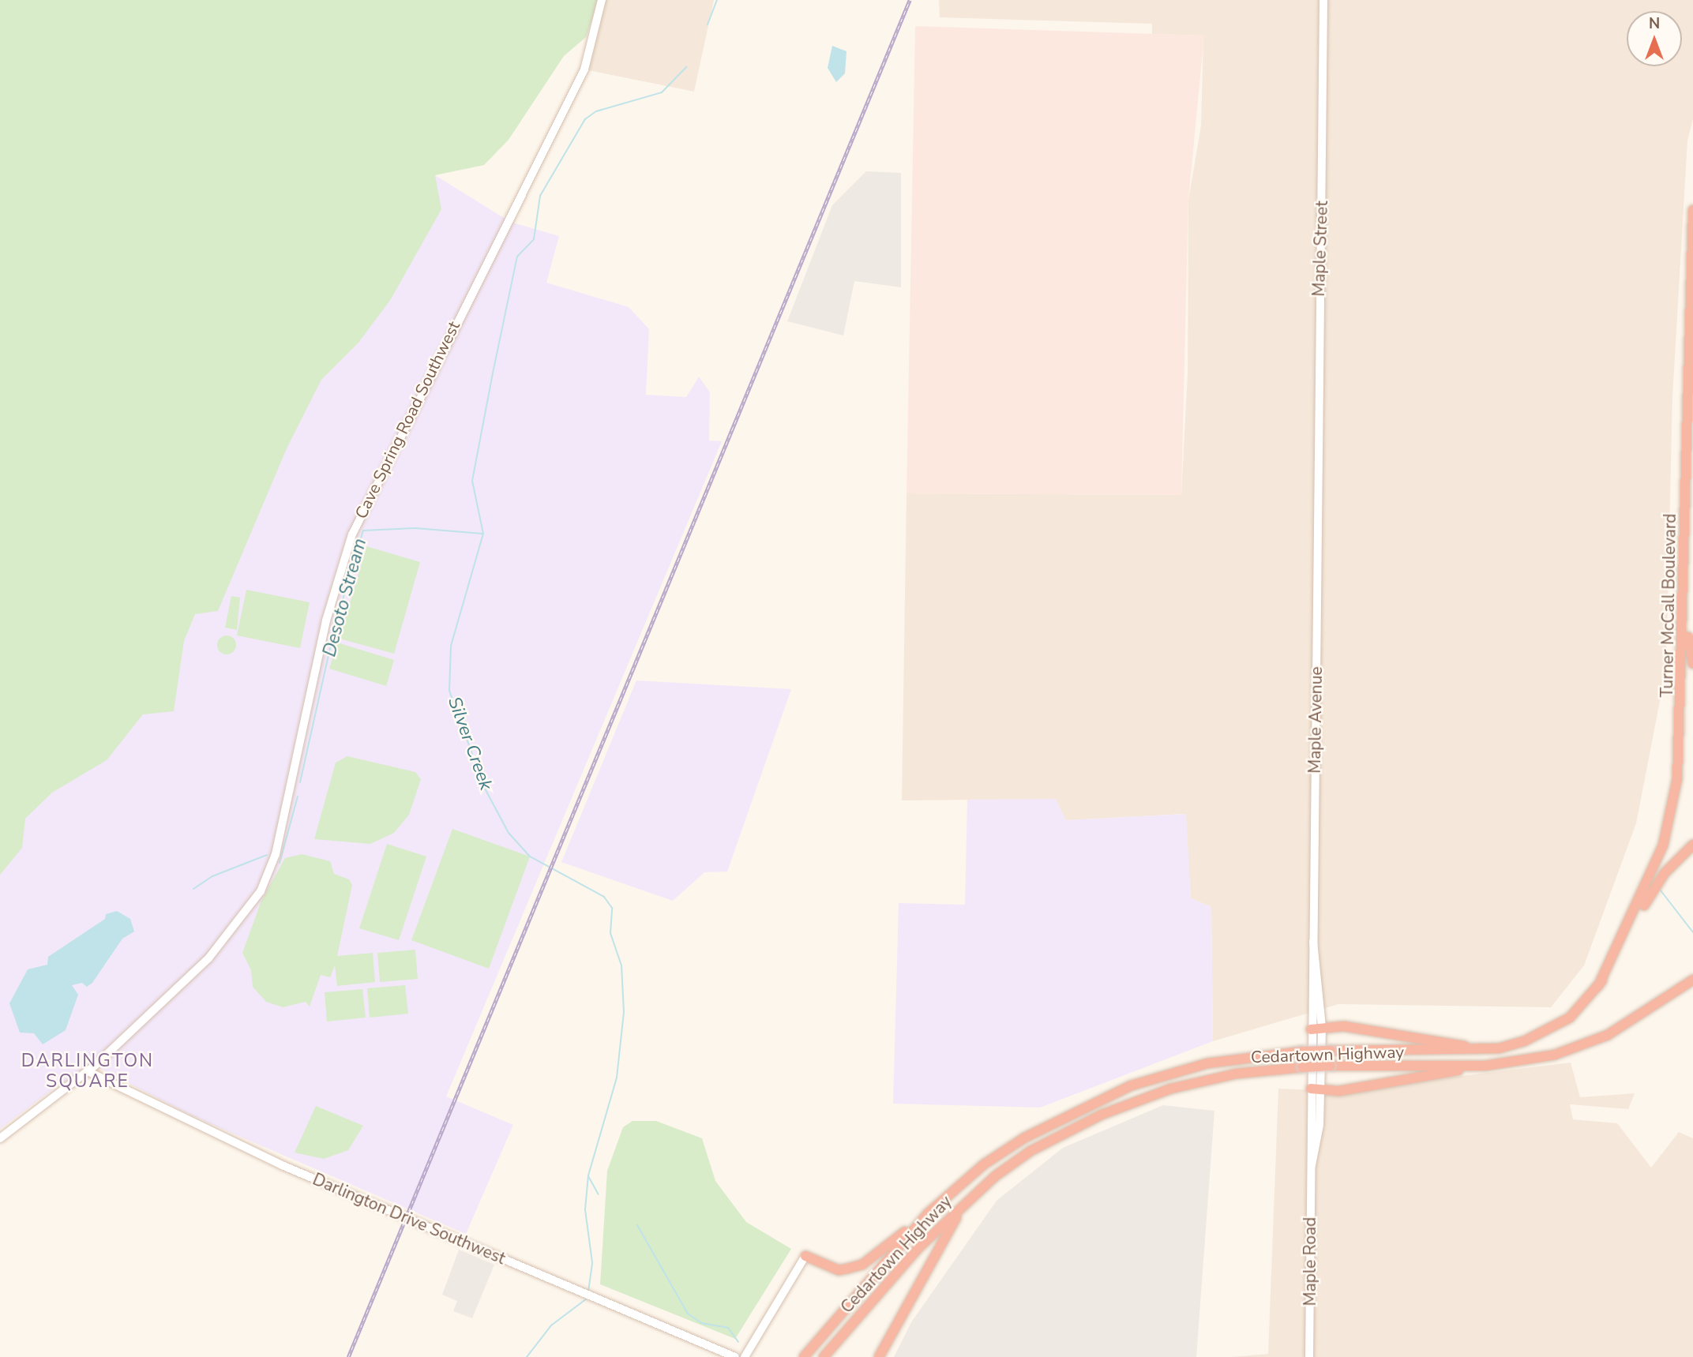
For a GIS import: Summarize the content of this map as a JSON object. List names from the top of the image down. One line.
{"streets":{"highway":["Turner McCall Boulevard","Cedartown Highway"],"street":["Maple Street","Cave Spring Road Southwest","Maple Avenue","Darlington Drive Southwest","Maple Road"]},"crossings":[["Maple Street","Maple Avenue"],["Cave Spring Road Southwest","Darlington Drive Southwest"],["Turner McCall Boulevard","Cedartown Highway"],["Maple Avenue","Cedartown Highway"],["Maple Avenue","Maple Road"],["Cedartown Highway","Maple Road"]],"districts":["DARLINGTON SQUARE"],"water":["Desoto Stream","Silver Creek"],"north":"top"}
